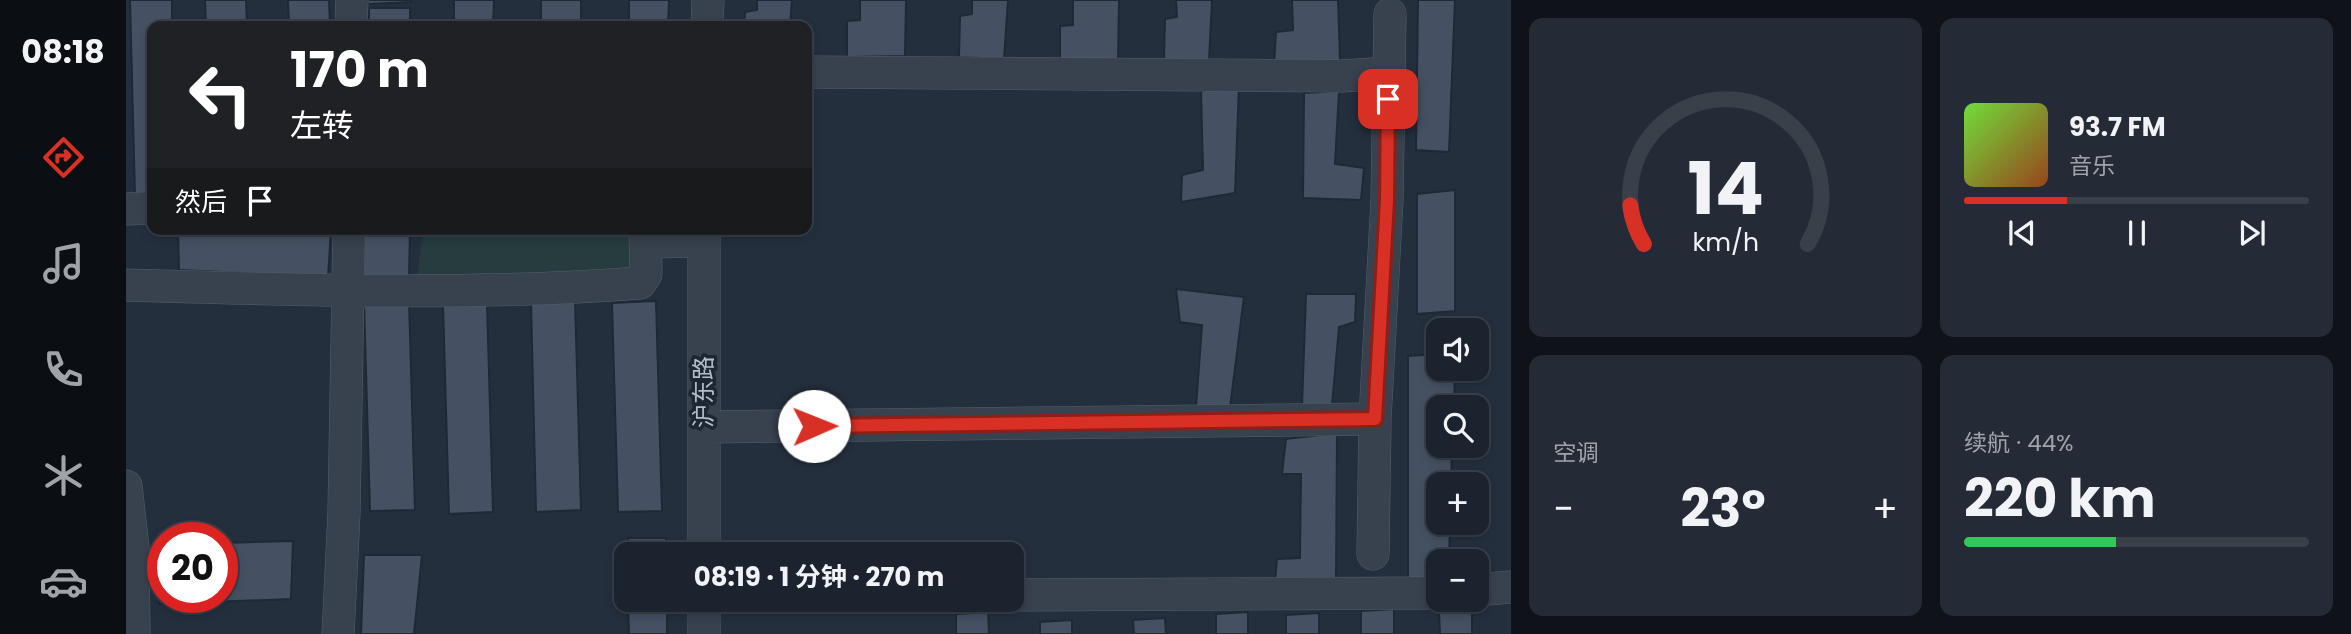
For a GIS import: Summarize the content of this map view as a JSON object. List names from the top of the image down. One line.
{"streets":{"street":["沪东路"]},"page":{"tabs":"08:18","turn":["170 m","左转"],"song":["93.7 FM","音乐"],"then":"然后","map_buttons":["+","−"],"tile":["空调",["续航 · 44%","220 km"]],"heat":["−","23°","+"],"limit":"20","trip":"08:19 · 1 分钟 · 270 m","gauge":["14","km/h"]}}
